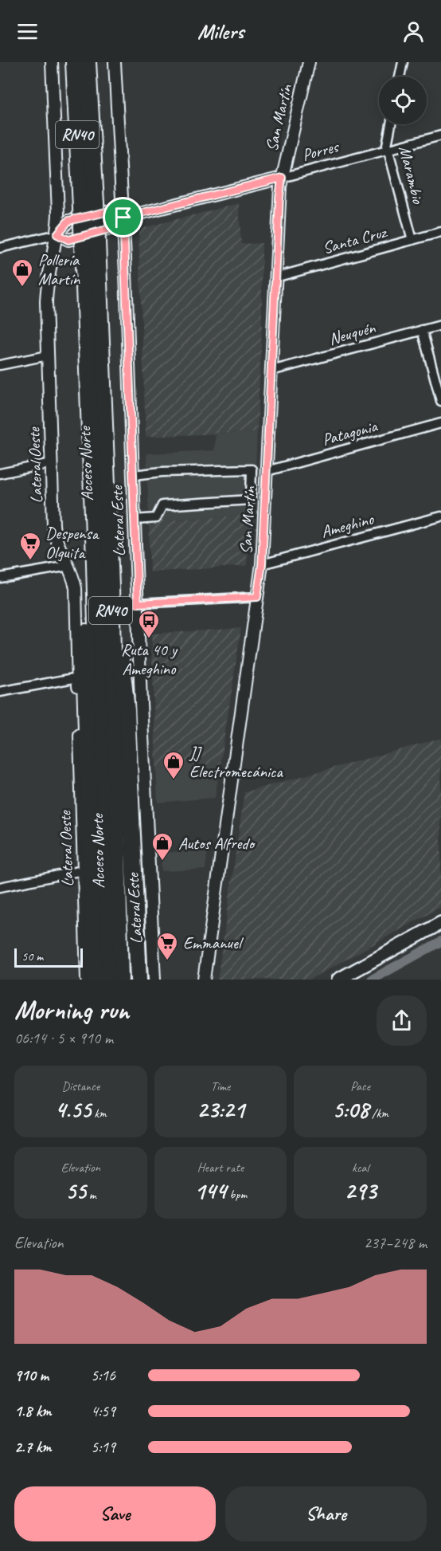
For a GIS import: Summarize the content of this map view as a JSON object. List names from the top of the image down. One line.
{"streets":{"highway":["RN40","Acceso Norte"],"street":["San Martín","Porres","Marambio","Santa Cruz","Neuquén","Patagonia","Lateral Oeste","Lateral Este","Ameghino"]},"crossings":[["San Martín","Porres"],["San Martín","Santa Cruz"],["San Martín","Neuquén"],["San Martín","Patagonia"],["San Martín","Ameghino"],["Porres","Marambio"],["Porres","Lateral Oeste"],["Porres","Lateral Este"],["Marambio","Santa Cruz"]],"places":{"shop":["Pollería Martín","JJ Electromecánica","Autos Alfredo"],"supermarket":["Despensa Olguita","Emmanuel"],"bus stop":["Ruta 40 y Ameghino"]},"scale_bar":"50 m","page":{"header":"Milers","scale":"50 m","heading":["Morning run","06:14 · 5 × 910 m"],"stats":[["Distance","4.55 km"],["Time","23:21"],["Pace","5:08 /km"],["Elevation","55 m"],["Heart rate","144 bpm"],["kcal","293"]],"chart":["Elevation","237–248 m"],"list":[{"name":"910 m","note":"5:16"},{"name":"1.8 km","note":"4:59"},{"name":"2.7 km","note":"5:19"}],"buttons":["Save","Share"]}}
